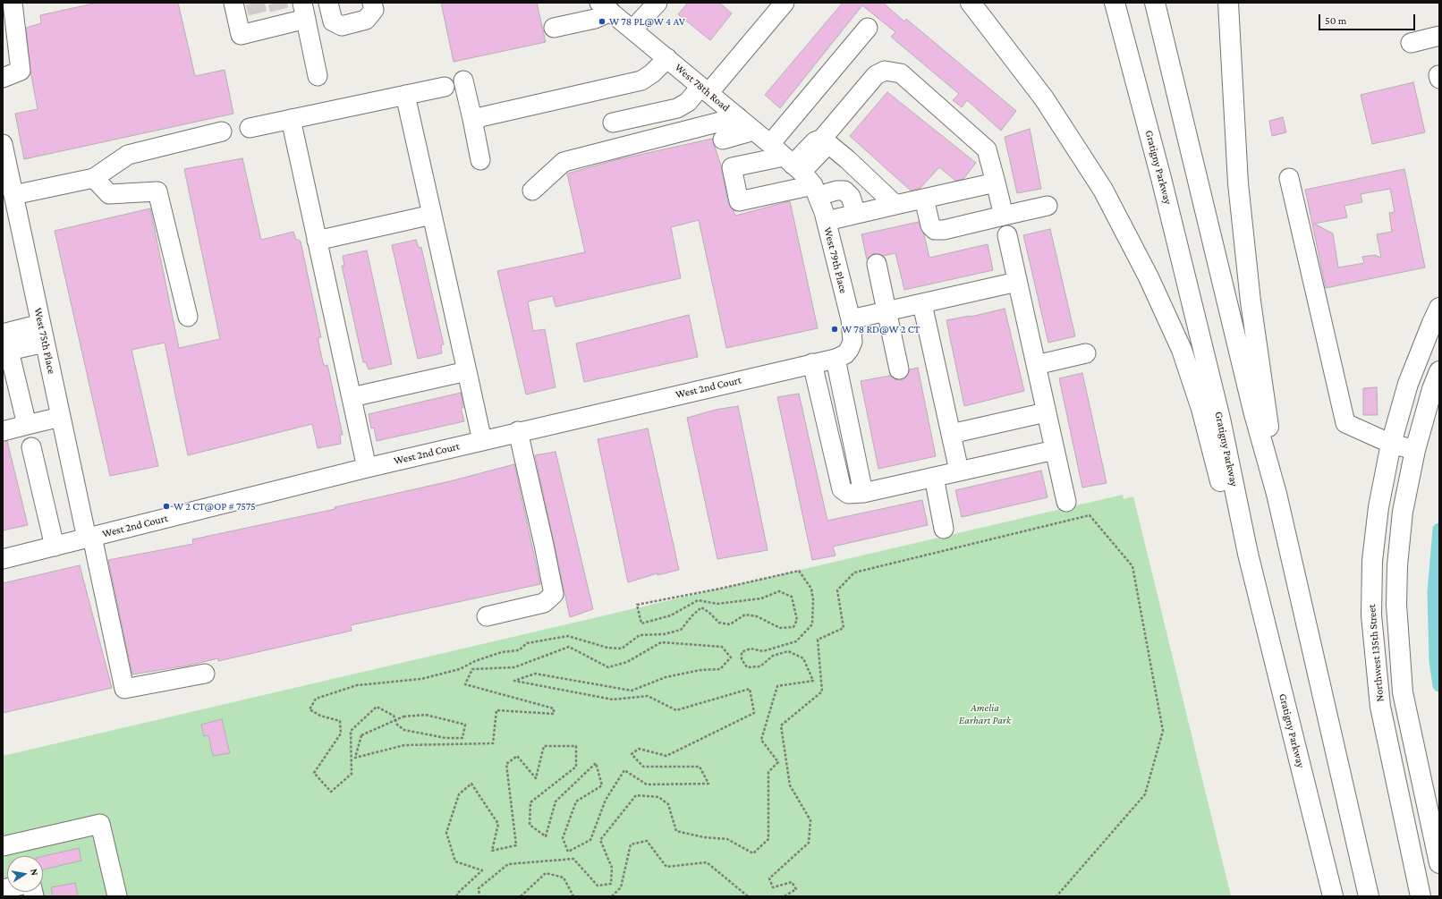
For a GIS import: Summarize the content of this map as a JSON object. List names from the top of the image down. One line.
{"streets":{"main road":["Gratigny Parkway","Northwest 135th Street"],"street":["West 78th Road","West 79th Place","West 75th Place","West 2nd Court"]},"crossings":[["West 78th Road","West 79th Place"],["West 79th Place","West 2nd Court"],["West 75th Place","West 2nd Court"]],"parks":["Amelia Earhart Park"],"places":["W 78 PL@W 4 AV","W 78 RD@W 2 CT","W 2 CT@OP # 7575"],"scale_bar":"50 m","north":"right"}
